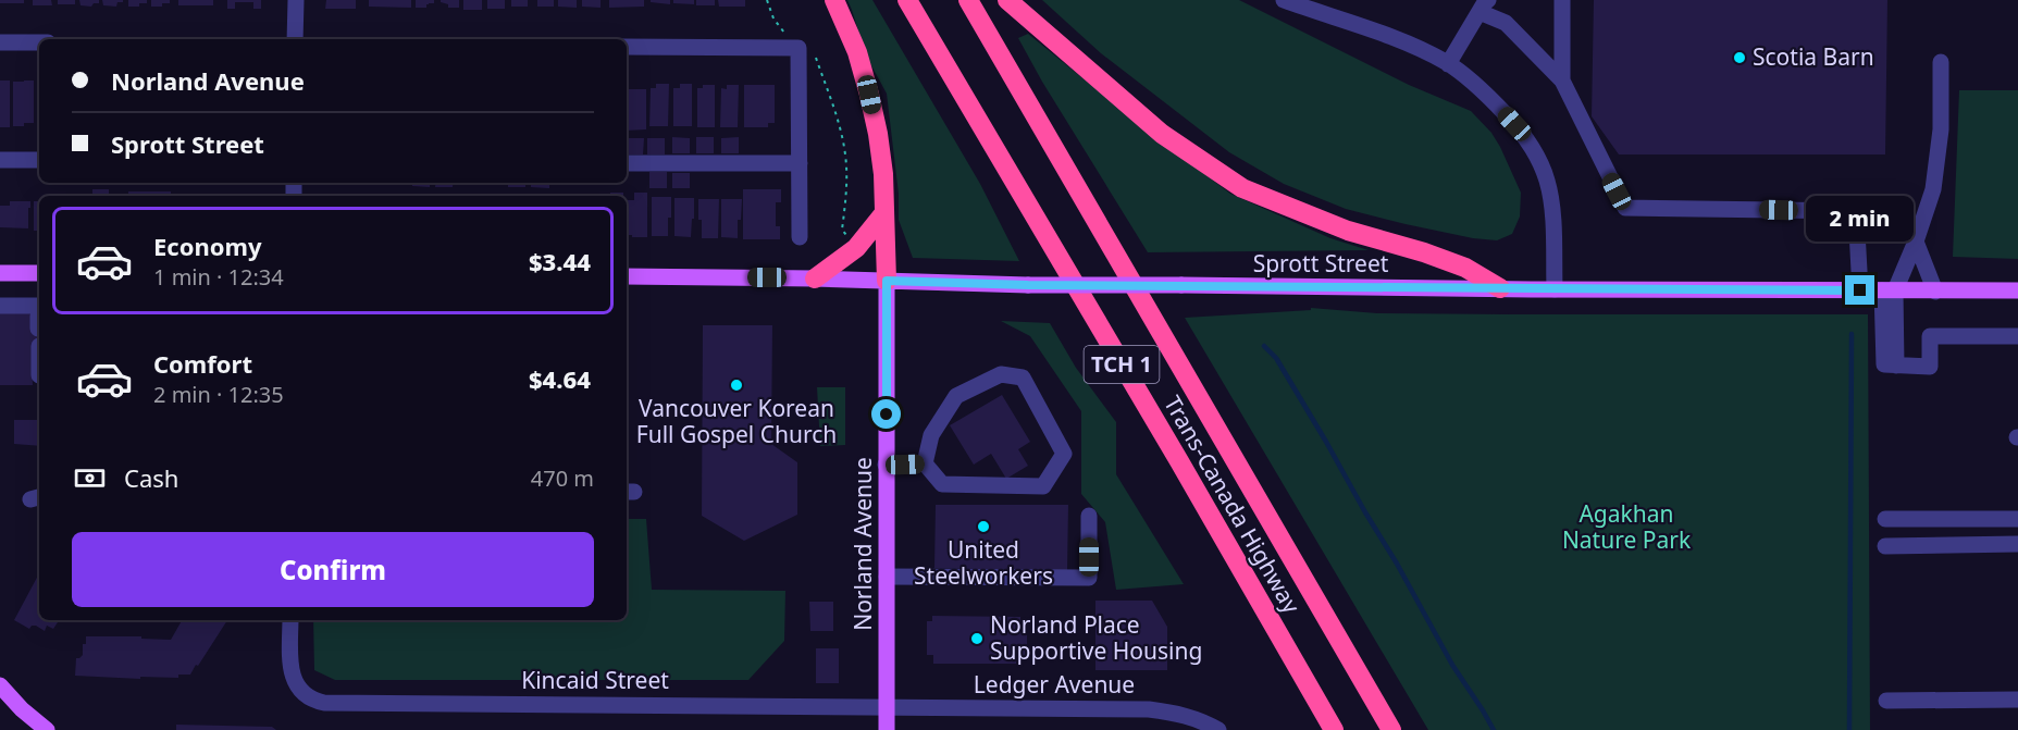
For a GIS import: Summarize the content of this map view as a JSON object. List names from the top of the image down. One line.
{"streets":{"highway":["TCH 1","Trans-Canada Highway"],"main road":["Sprott Street","Norland Avenue"],"street":["Kincaid Street","Ledger Avenue"]},"crossings":[["Sprott Street","Norland Avenue"],["Norland Avenue","Kincaid Street"],["Norland Avenue","Ledger Avenue"],["Kincaid Street","Ledger Avenue"]],"parks":["Agakhan Nature Park"],"places":["Scotia Barn","Vancouver Korean Full Gospel Church","United Steelworkers","Norland Place Supportive Housing"],"page":{"banner":["Norland Avenue","Sprott Street"],"bubble":"2 min","list":[{"name":"Economy","note":"1 min · 12:34","value":"$3.44"},{"name":"Comfort","note":"2 min · 12:35","value":"$4.64"}],"pay":["Cash","470 m"],"buttons":"Confirm"}}
